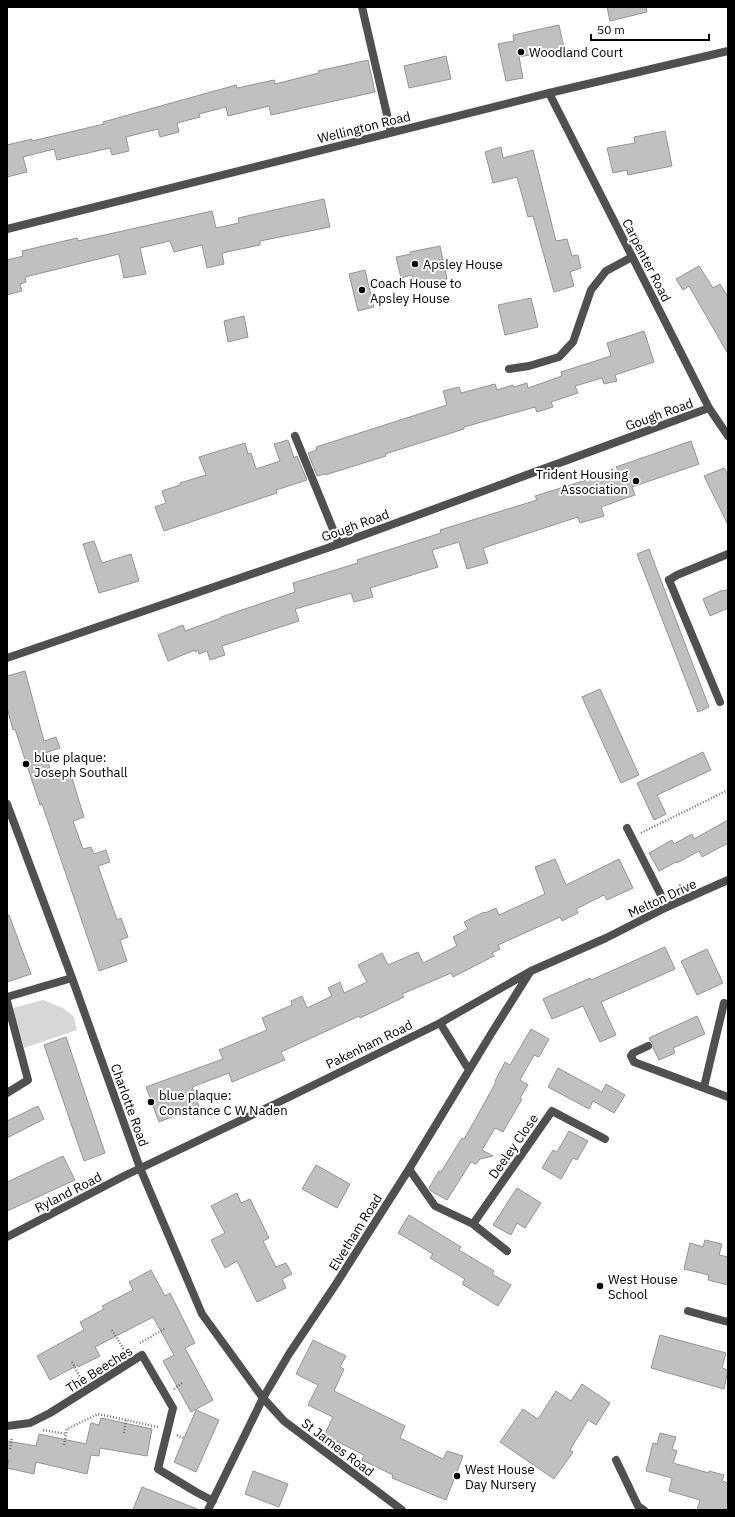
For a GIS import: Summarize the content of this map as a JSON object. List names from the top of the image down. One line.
{"streets":{"street":["Wellington Road","Carpenter Road","Gough Road","Melton Drive","Pakenham Road","Charlotte Road","Deeley Close","Ryland Road","Elvetham Road","The Beeches","St James Road"]},"crossings":[["Wellington Road","Carpenter Road"],["Carpenter Road","Gough Road"],["Melton Drive","Pakenham Road"],["Pakenham Road","Charlotte Road"],["Pakenham Road","Ryland Road"],["Pakenham Road","Elvetham Road"],["Charlotte Road","Ryland Road"],["Charlotte Road","Elvetham Road"],["Charlotte Road","St James Road"],["Elvetham Road","The Beeches"],["Elvetham Road","St James Road"]],"places":["Woodland Court","Apsley House","Coach House to Apsley House","Trident Housing Association","blue plaque: Joseph Southall","blue plaque: Constance C W Naden","West House School","West House Day Nursery"],"scale_bar":"50 m"}
